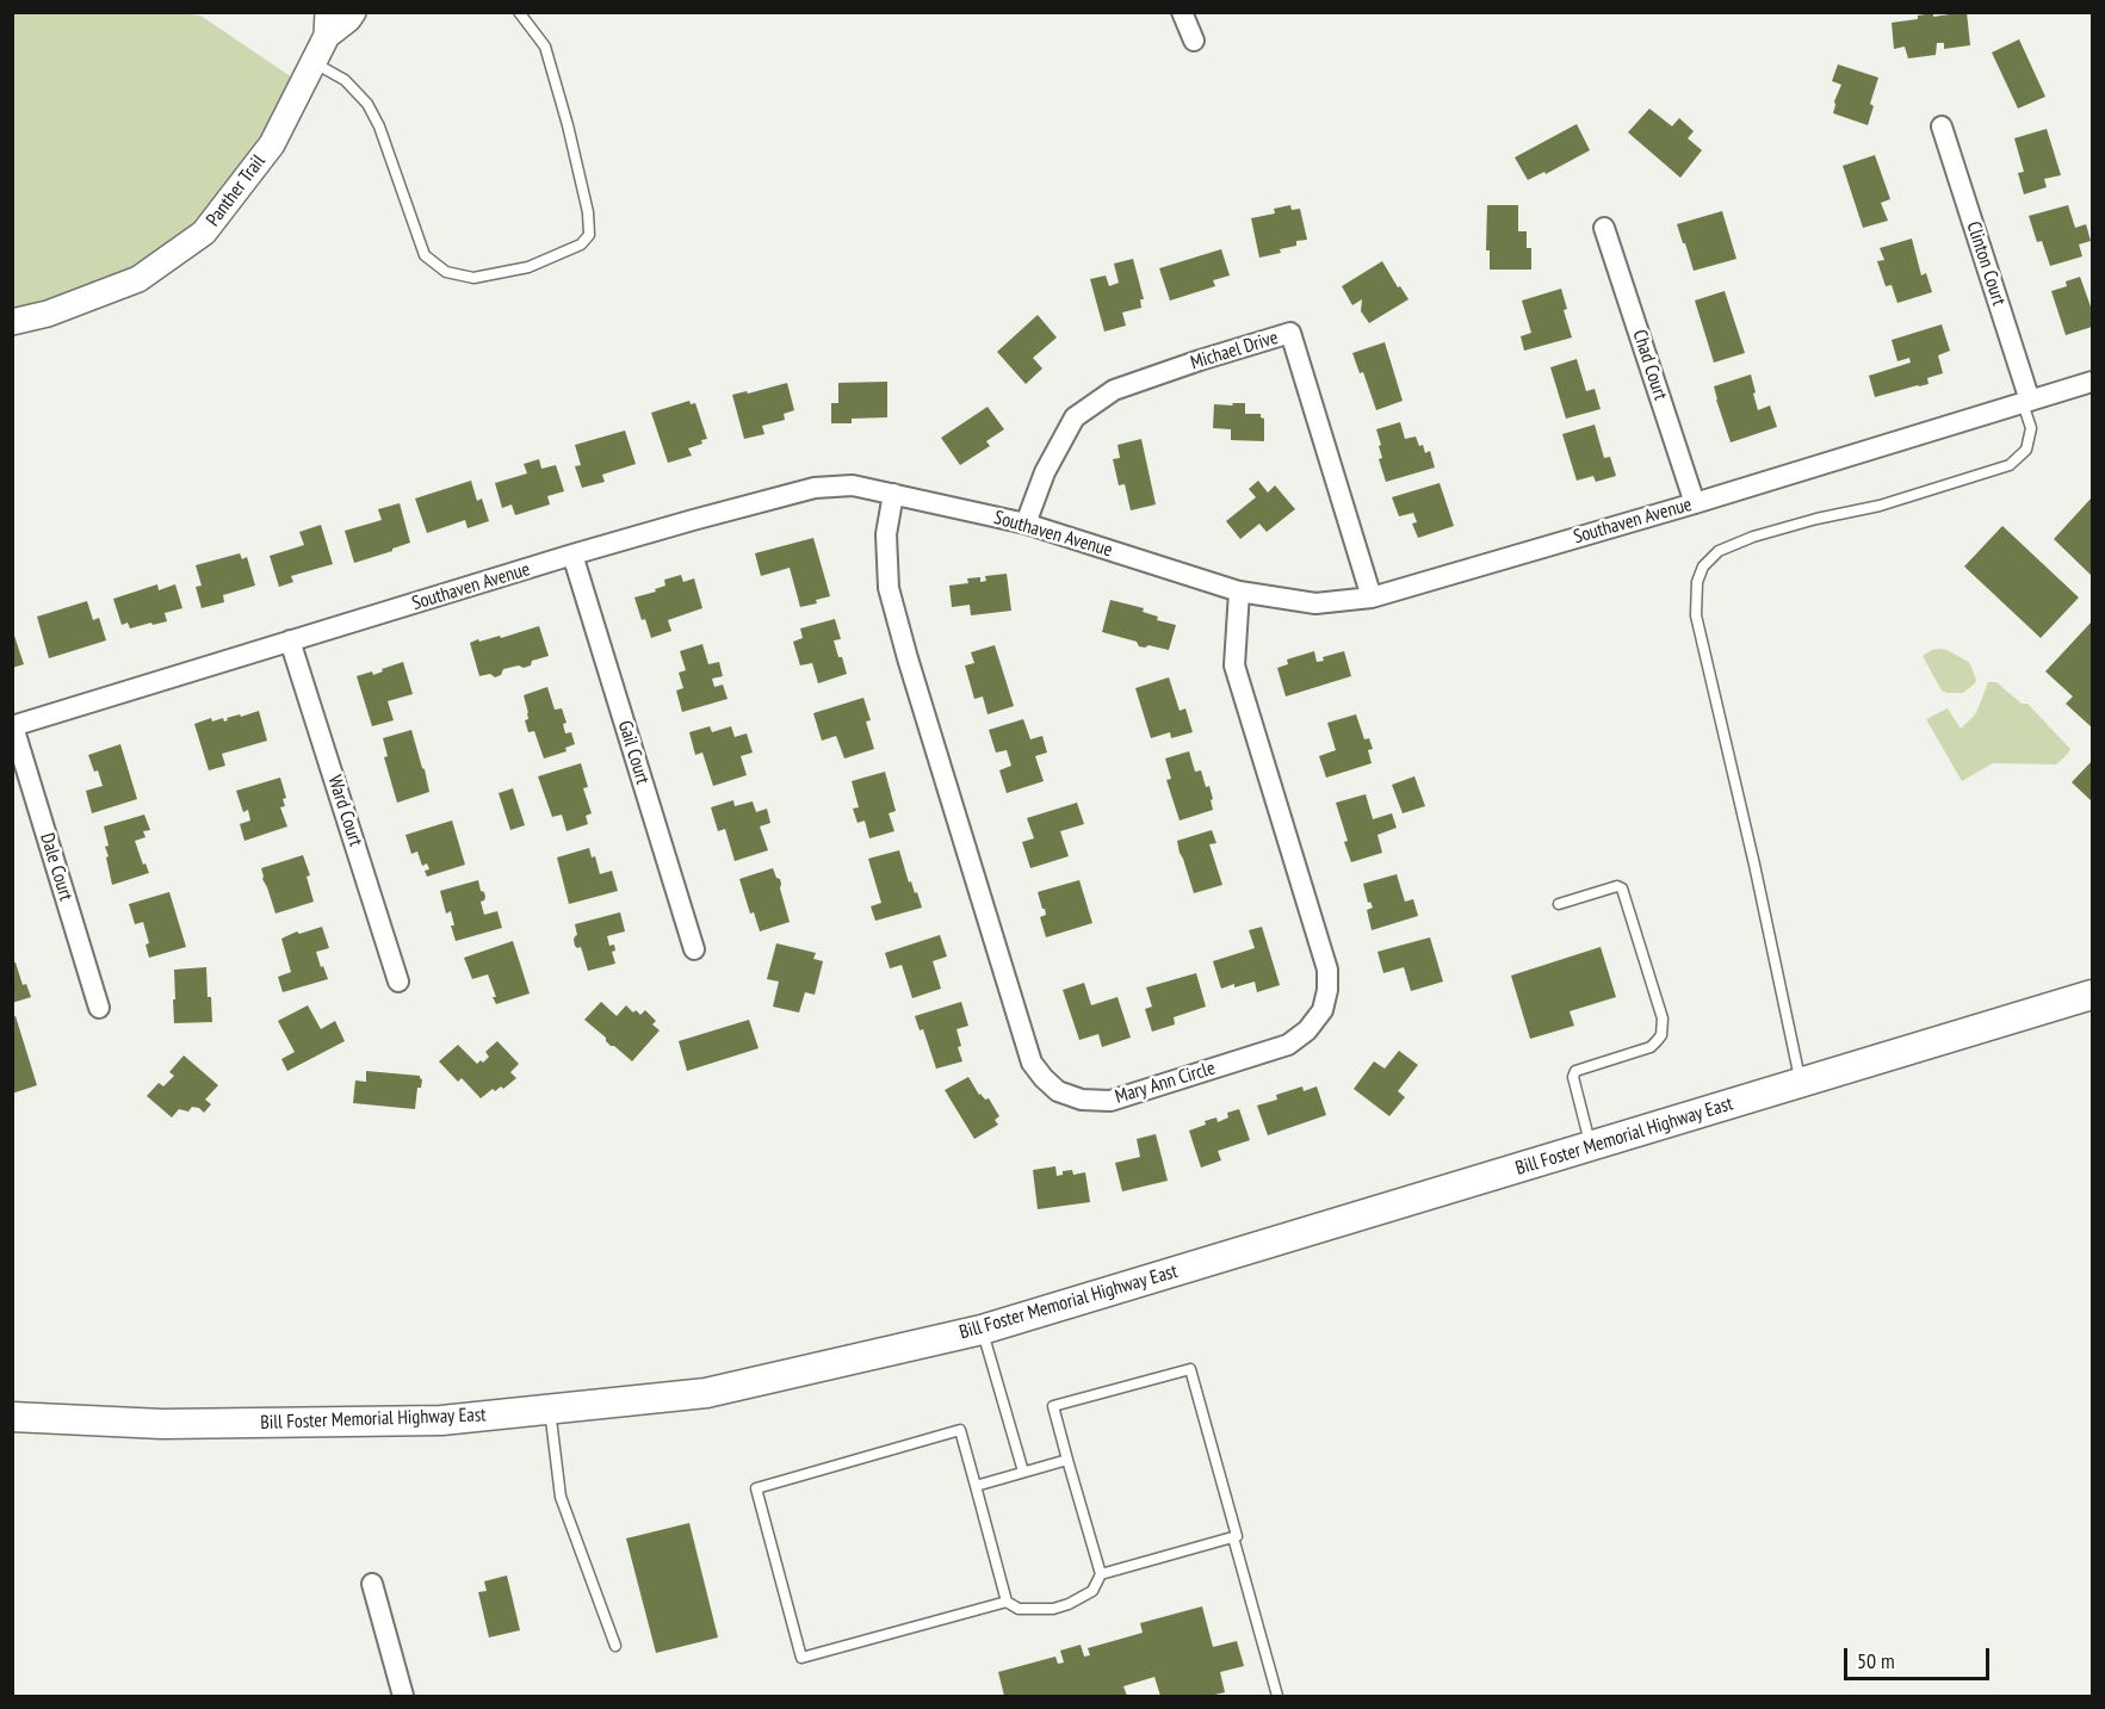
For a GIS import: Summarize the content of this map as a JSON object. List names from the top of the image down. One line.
{"streets":{"main road":["Bill Foster Memorial Highway East"],"street":["Panther Trail","Clinton Court","Michael Drive","Chad Court","Southaven Avenue","Gail Court","Ward Court","Dale Court","Mary Ann Circle"]},"crossings":[["Clinton Court","Southaven Avenue"],["Michael Drive","Southaven Avenue"],["Chad Court","Southaven Avenue"],["Southaven Avenue","Gail Court"],["Southaven Avenue","Ward Court"],["Southaven Avenue","Dale Court"],["Southaven Avenue","Mary Ann Circle"]],"scale_bar":"50 m"}
